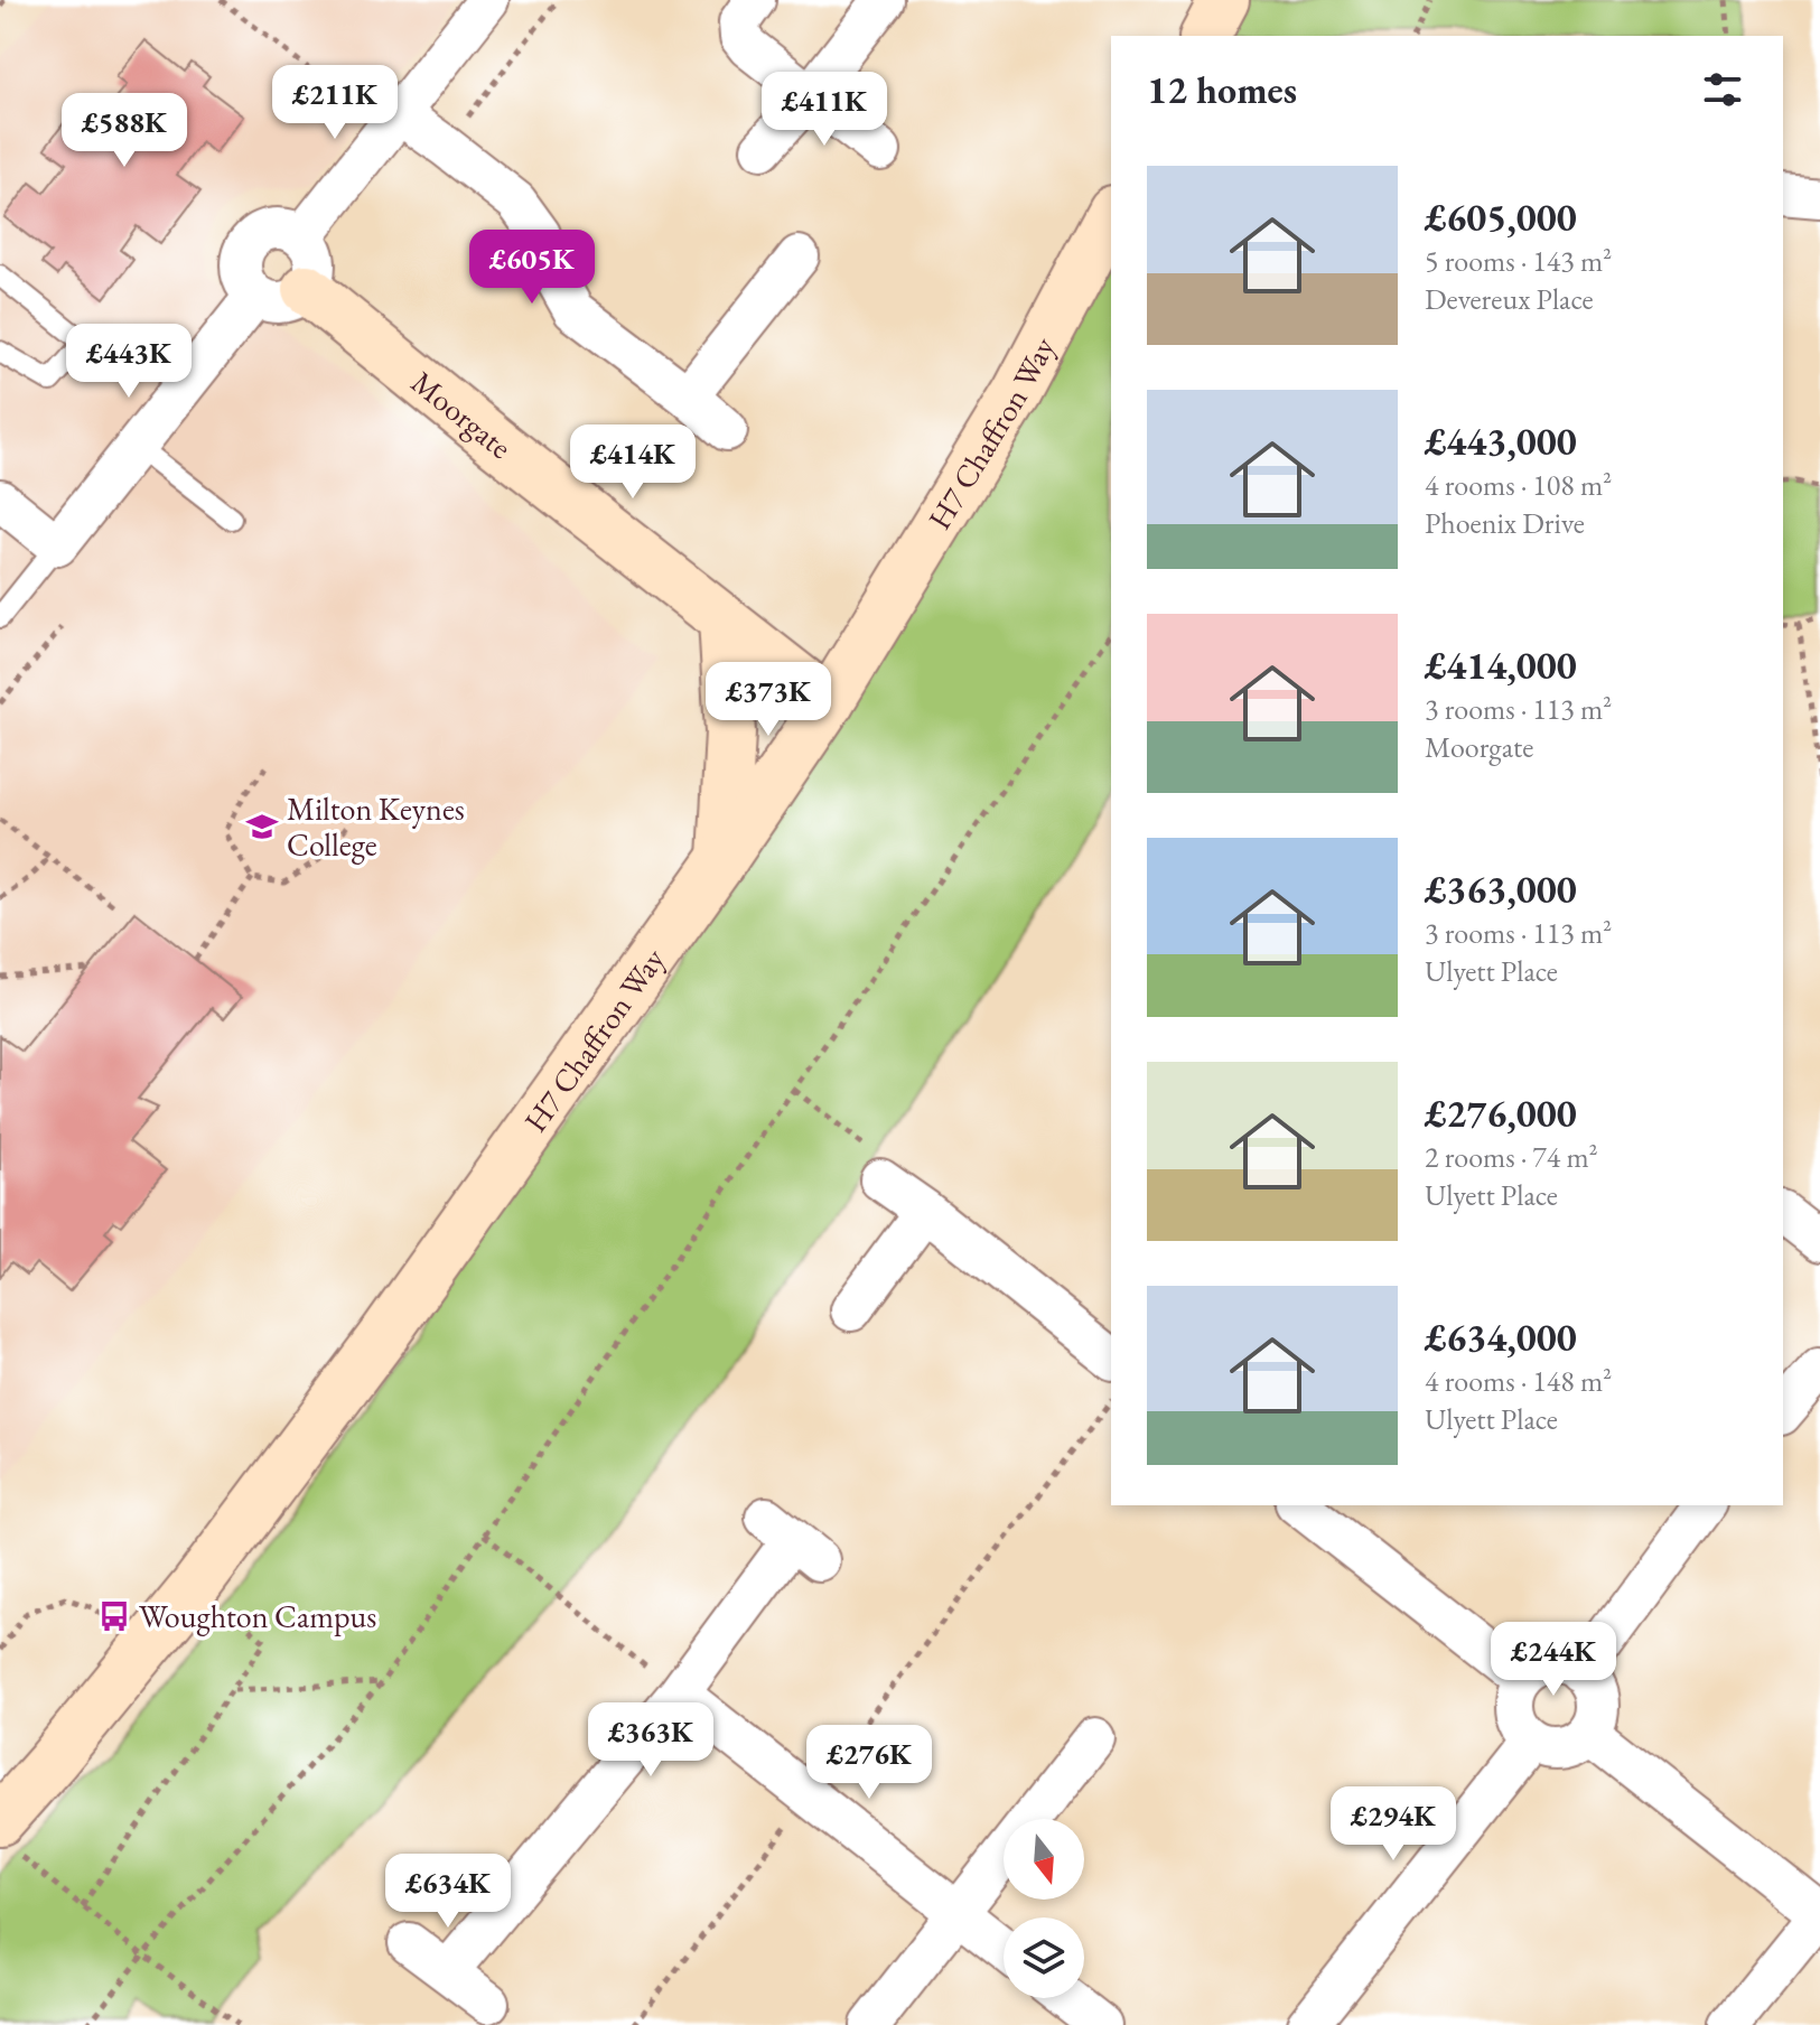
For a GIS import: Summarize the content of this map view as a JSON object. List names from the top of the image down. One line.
{"streets":{"street":["Moorgate","H7 Chaffron Way"]},"crossings":[["Moorgate","H7 Chaffron Way"]],"places":{"school or university":["Milton Keynes College"],"bus stop":["Woughton Campus"]},"north":"bottom","page":{"heading":"12 homes","price":["£211K","£411K","£588K","£605K","£443K","£414K","£373K","£244K","£363K","£276K","£294K","£634K"],"list":[{"name":"£605,000","note":"5 rooms · 143 m² · Devereux Place"},{"name":"£443,000","note":"4 rooms · 108 m² · Phoenix Drive"},{"name":"£414,000","note":"3 rooms · 113 m² · Moorgate"},{"name":"£363,000","note":"3 rooms · 113 m² · Ulyett Place"},{"name":"£276,000","note":"2 rooms · 74 m² · Ulyett Place"},{"name":"£634,000","note":"4 rooms · 148 m² · Ulyett Place"}]}}
